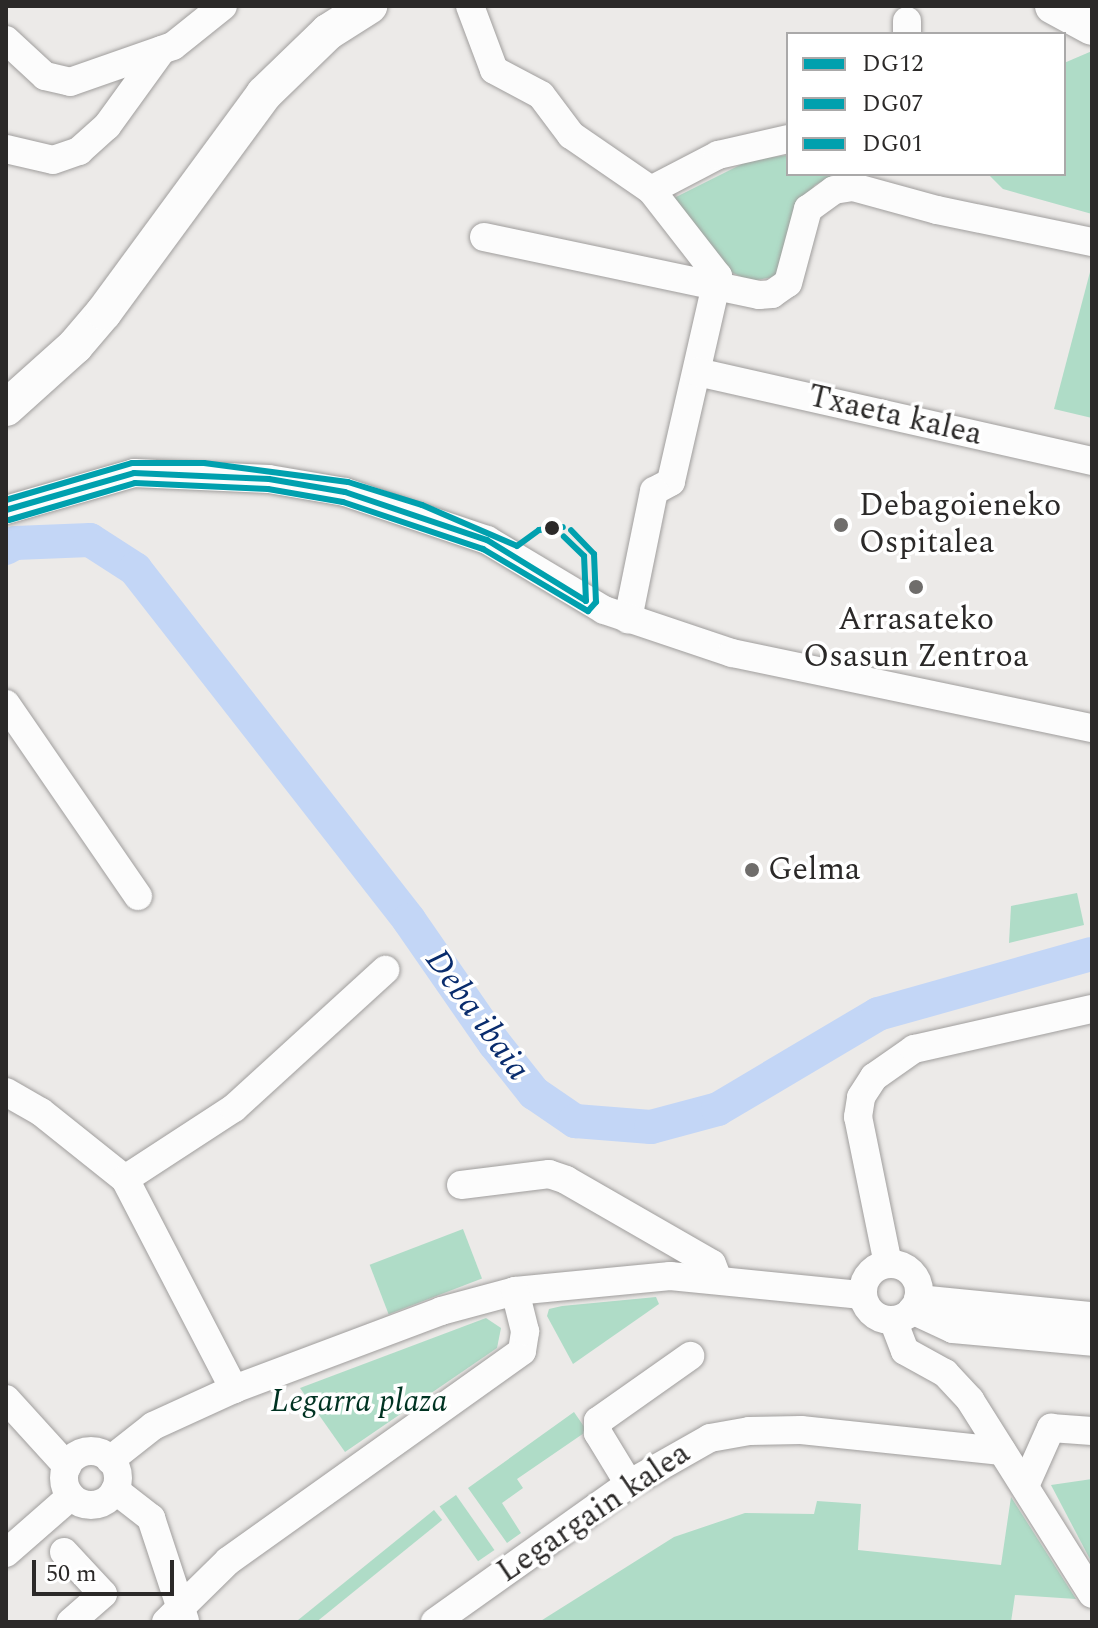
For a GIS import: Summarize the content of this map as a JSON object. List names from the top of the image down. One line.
{"streets":{"street":["Txaeta kalea","Legargain kalea"]},"water":["Deba ibaia"],"parks":["Legarra plaza"],"places":["Debagoieneko Ospitalea","Arrasateko Osasun Zentroa","Gelma"],"lines":["transit line DG01","transit line DG12","transit line DG07"],"legend":["DG12","DG07","DG01"],"scale_bar":"50 m"}
